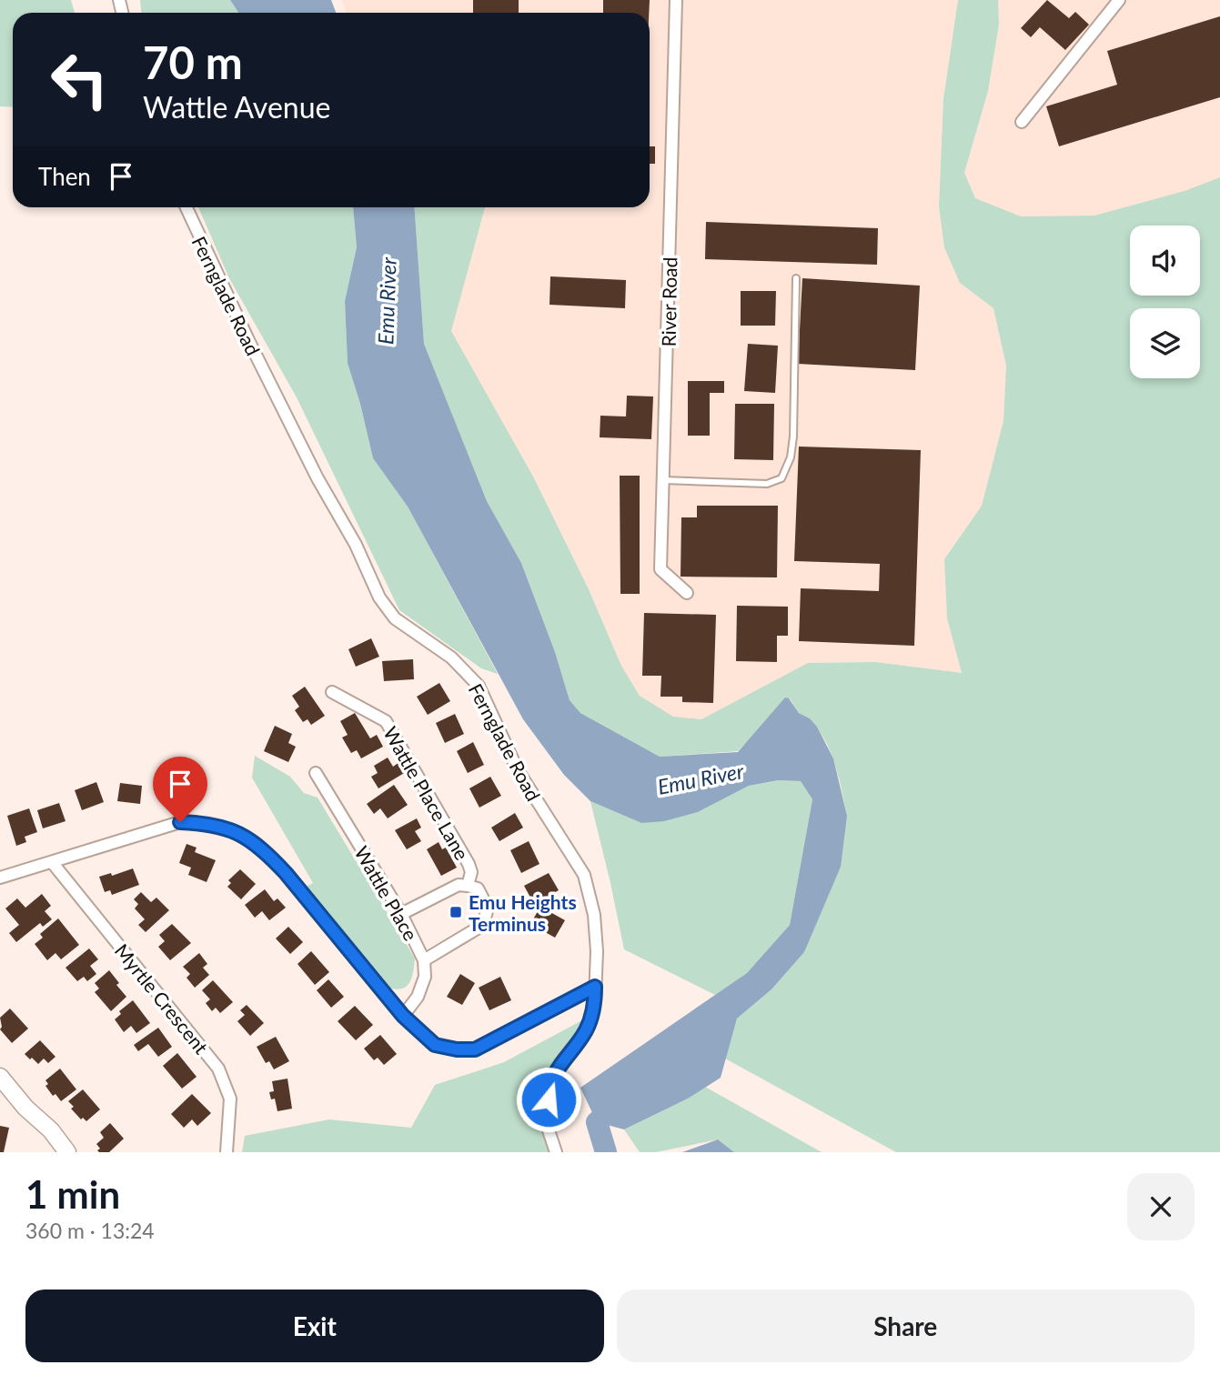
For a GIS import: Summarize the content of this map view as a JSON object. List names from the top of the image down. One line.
{"streets":{"street":["Fernglade Road","River Road","Wattle Place Lane","Wattle Place","Myrtle Crescent"]},"crossings":[["Wattle Place Lane","Wattle Place"]],"water":["Emu River"],"places":{"transit":["Emu Heights Terminus"]},"page":{"turn":["70 m","Wattle Avenue"],"then":"Then","heading":["1 min","360 m · 13:24"],"buttons":["Exit","Share"]}}
